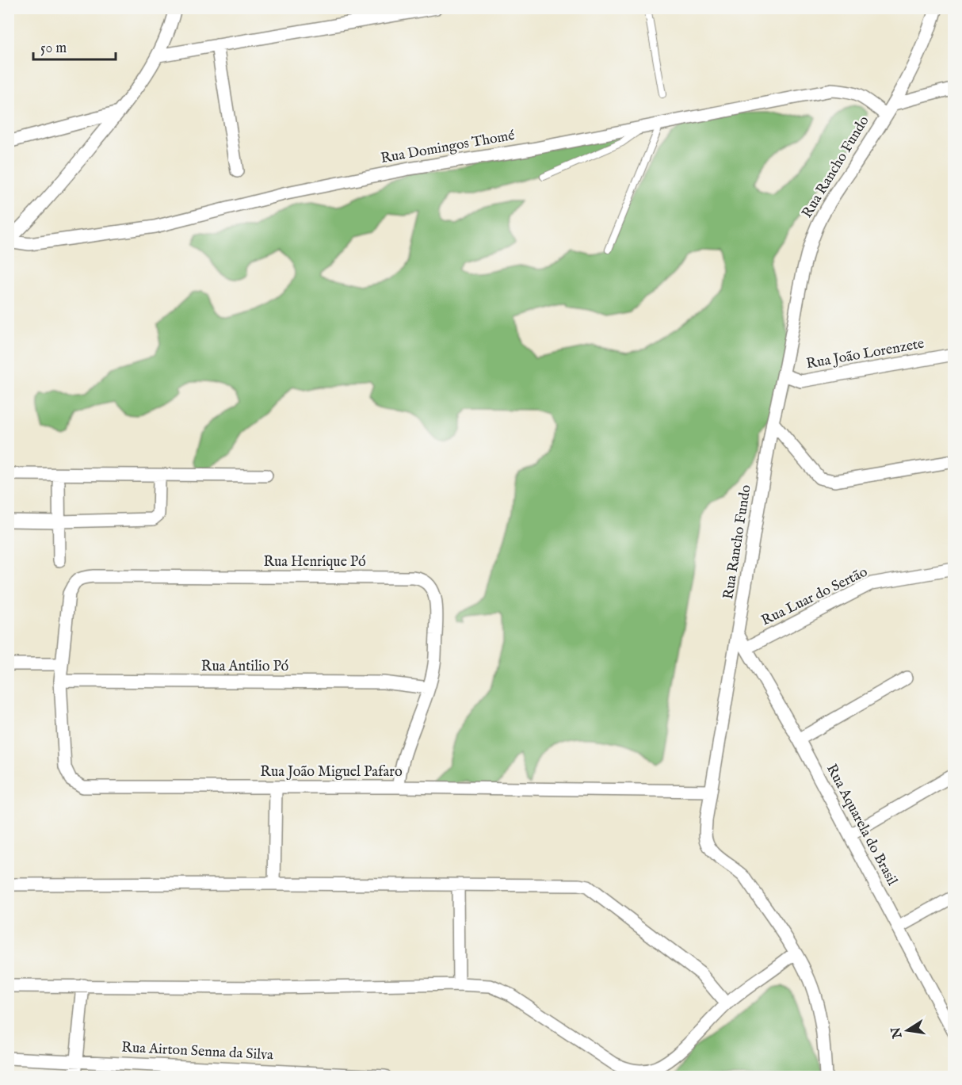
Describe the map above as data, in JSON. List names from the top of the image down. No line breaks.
{"streets":{"street":["Rua Domingos Thomé","Rua Rancho Fundo","Rua João Lorenzete","Rua Henrique Pó","Rua Luar do Sertão","Rua Antilio Pó","Rua João Miguel Pafaro","Rua Aquarela do Brasil","Rua Airton Senna da Silva"]},"crossings":[["Rua Domingos Thomé","Rua Rancho Fundo"],["Rua Rancho Fundo","Rua João Lorenzete"],["Rua Rancho Fundo","Rua João Miguel Pafaro"],["Rua Rancho Fundo","Rua Aquarela do Brasil"],["Rua Henrique Pó","Rua Antilio Pó"],["Rua Henrique Pó","Rua João Miguel Pafaro"],["Rua Luar do Sertão","Rua Aquarela do Brasil"],["Rua Antilio Pó","Rua João Miguel Pafaro"]],"scale_bar":"50 m","north":"left"}
